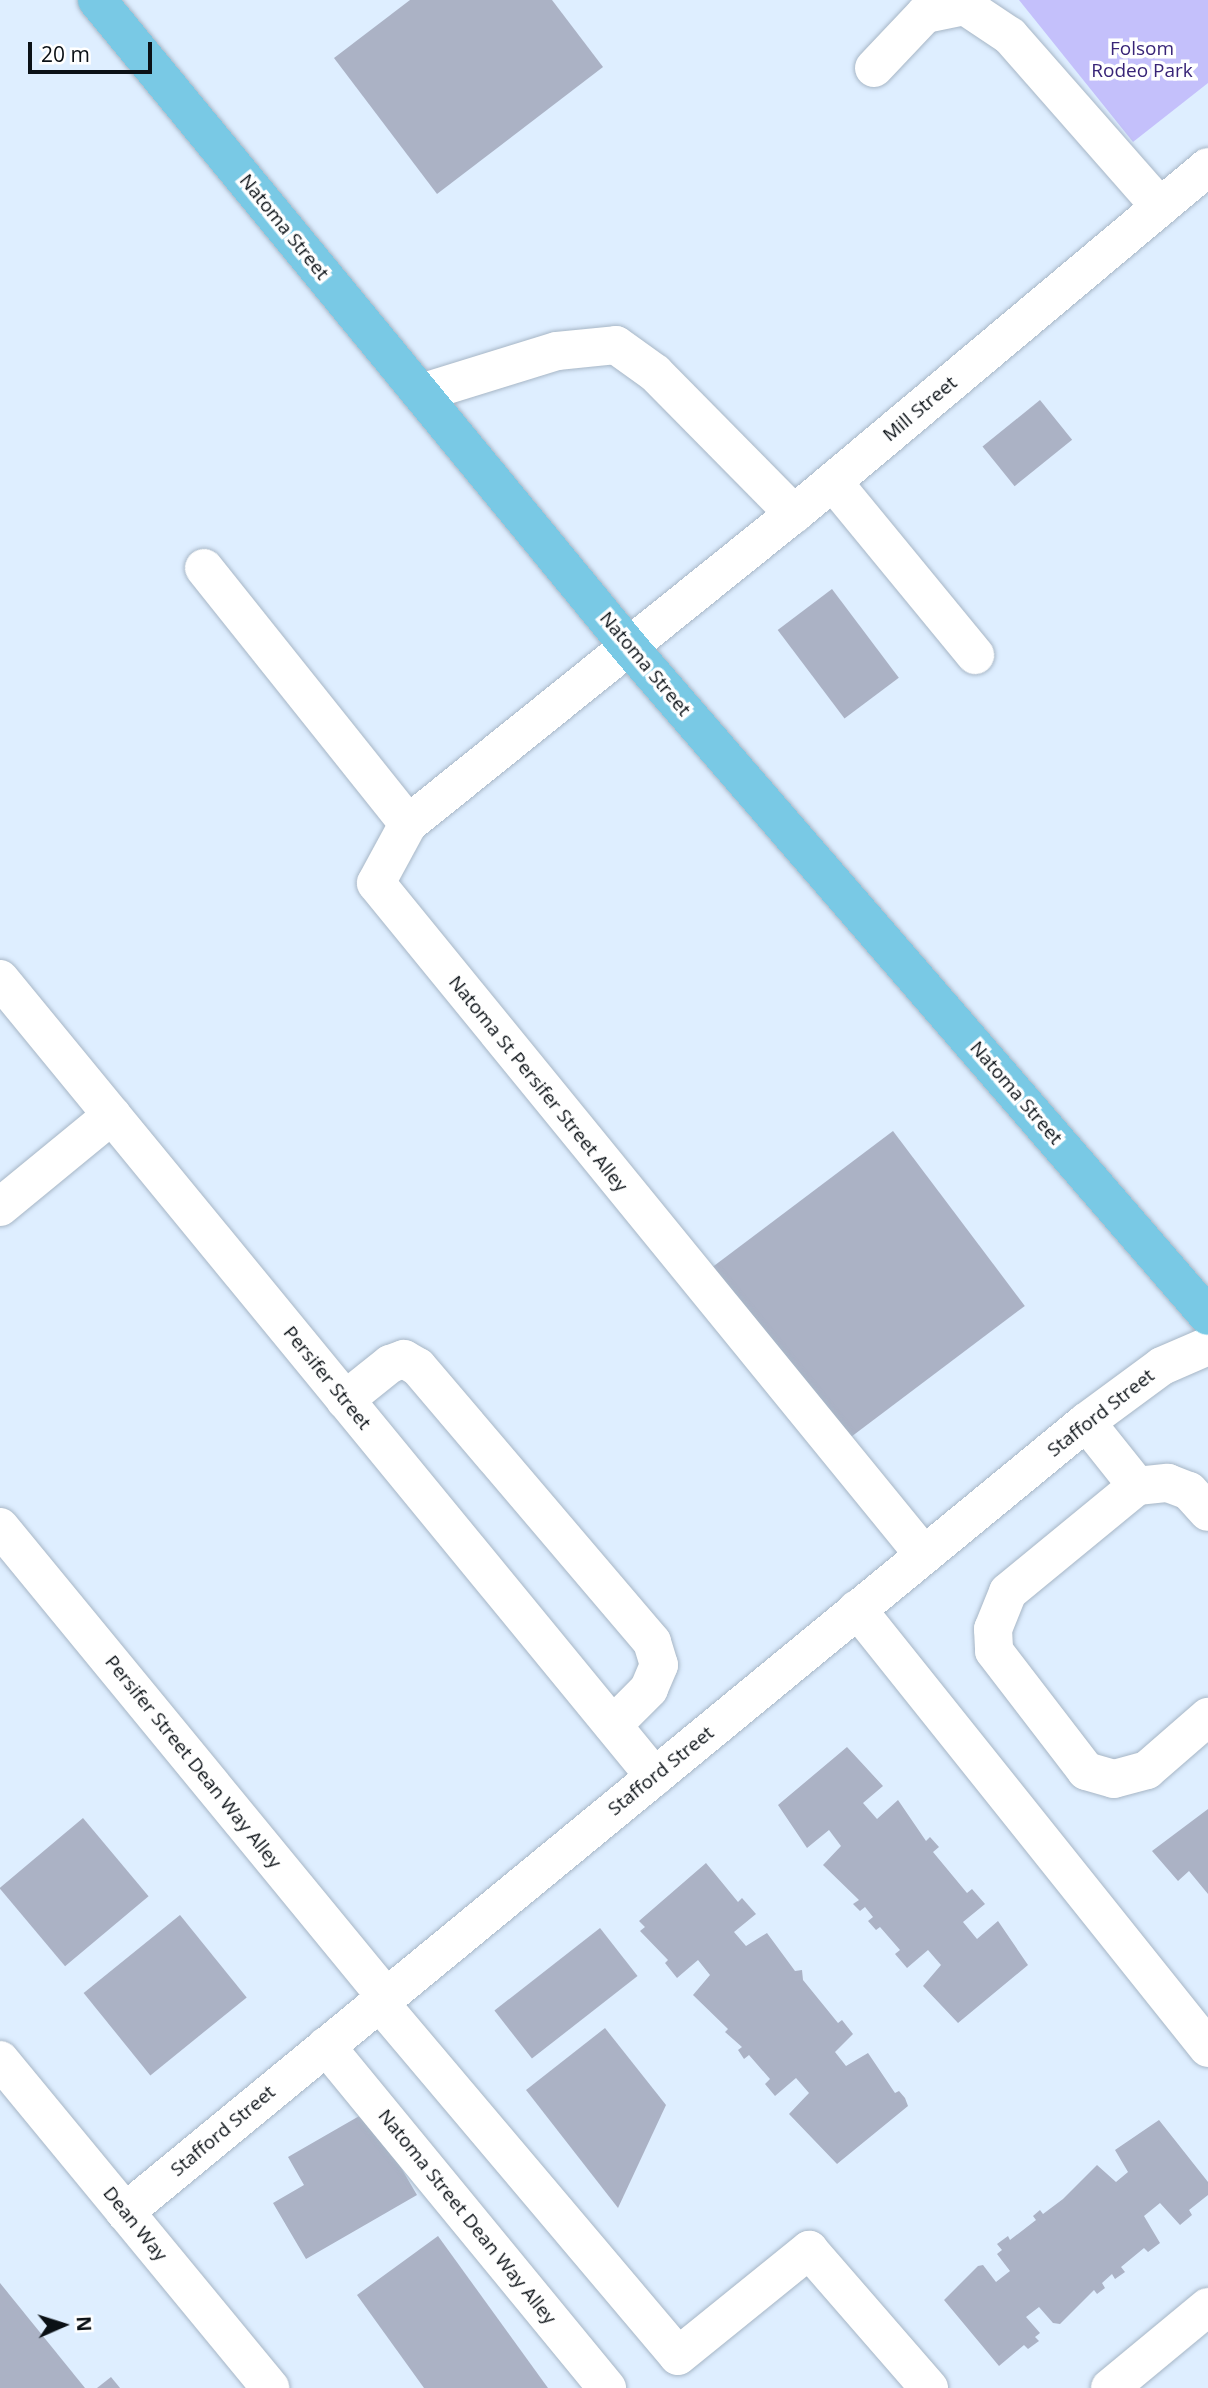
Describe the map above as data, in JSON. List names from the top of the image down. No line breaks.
{"streets":{"main road":["Natoma Street"],"street":["Mill Street","Natoma St Persifer Street Alley","Persifer Street","Stafford Street","Persifer Street Dean Way Alley","Natoma Street Dean Way Alley","Dean Way"]},"crossings":[["Natoma Street","Mill Street"],["Natoma Street","Natoma St Persifer Street Alley"],["Mill Street","Natoma St Persifer Street Alley"],["Natoma St Persifer Street Alley","Stafford Street"],["Persifer Street","Stafford Street"],["Stafford Street","Persifer Street Dean Way Alley"],["Stafford Street","Natoma Street Dean Way Alley"],["Stafford Street","Dean Way"]],"parks":["Folsom Rodeo Park"],"scale_bar":"20 m","north":"right"}
